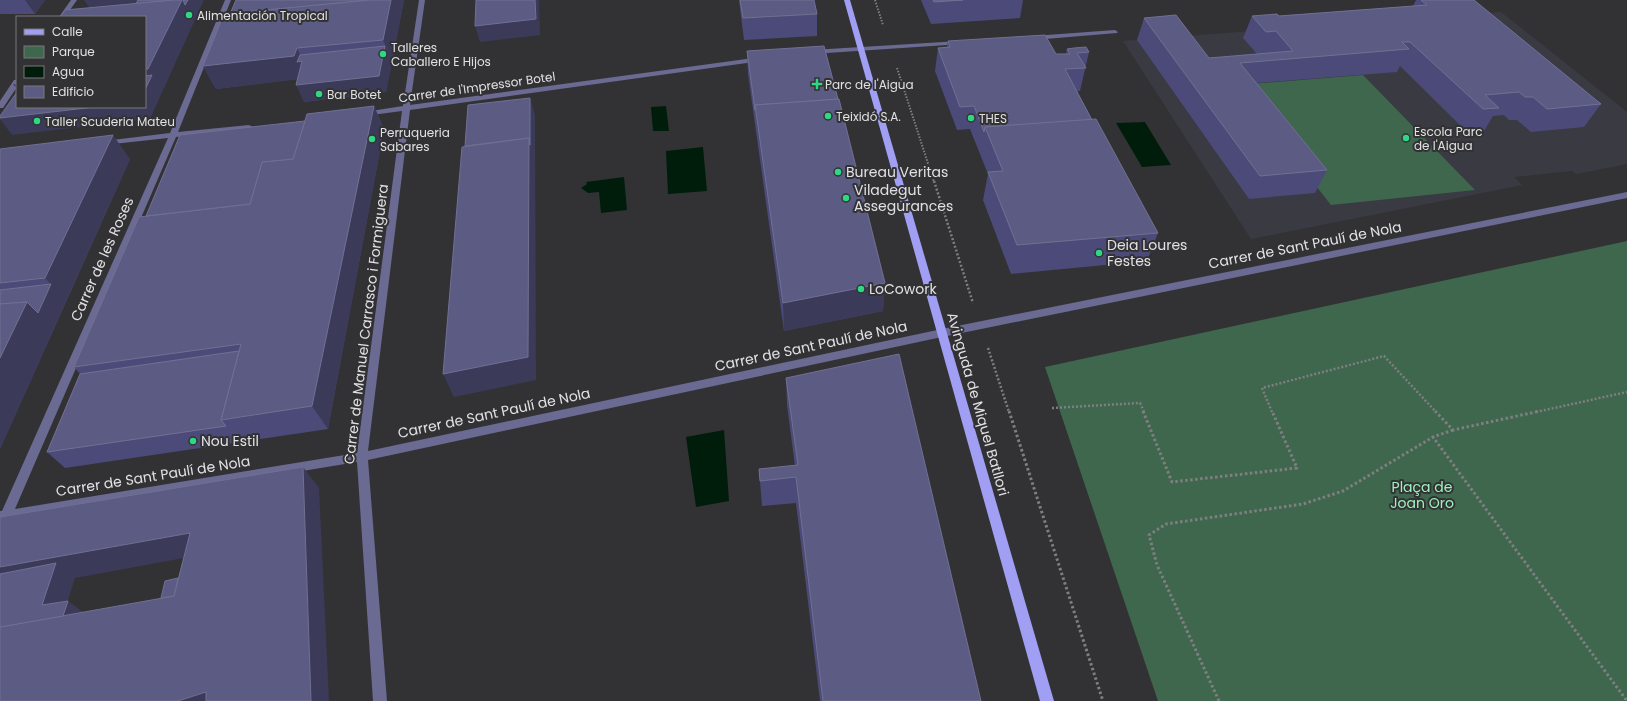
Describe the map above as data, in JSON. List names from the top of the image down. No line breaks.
{"streets":{"main road":["Avinguda de Miquel Batllori"],"street":["Carrer de l'Impressor Botel","Carrer de Sant Paulí de Nola","Carrer de les Roses","Carrer de Manuel Carrasco i Formiguera"]},"crossings":[["Carrer de l'Impressor Botel","Carrer de Manuel Carrasco i Formiguera"],["Carrer de Sant Paulí de Nola","Carrer de les Roses"],["Carrer de Sant Paulí de Nola","Carrer de Manuel Carrasco i Formiguera"],["Carrer de Sant Paulí de Nola","Avinguda de Miquel Batllori"]],"parks":["Plaça de Joan Oro"],"places":{"other":["Alimentación Tropical","Talleres Caballero E Hijos","Bar Botet","Teixidó S.A.","THES","Taller Scuderia Mateu","Escola Parc de l'Aigua","Perruqueria Sabares","Bureau Veritas","Viladegut Assegurances","Deia Loures Festes","LoCowork","Nou Estil"],"health":["Parc de l'Aigua"]},"legend":["Calle","Parque","Agua","Edificio"]}
